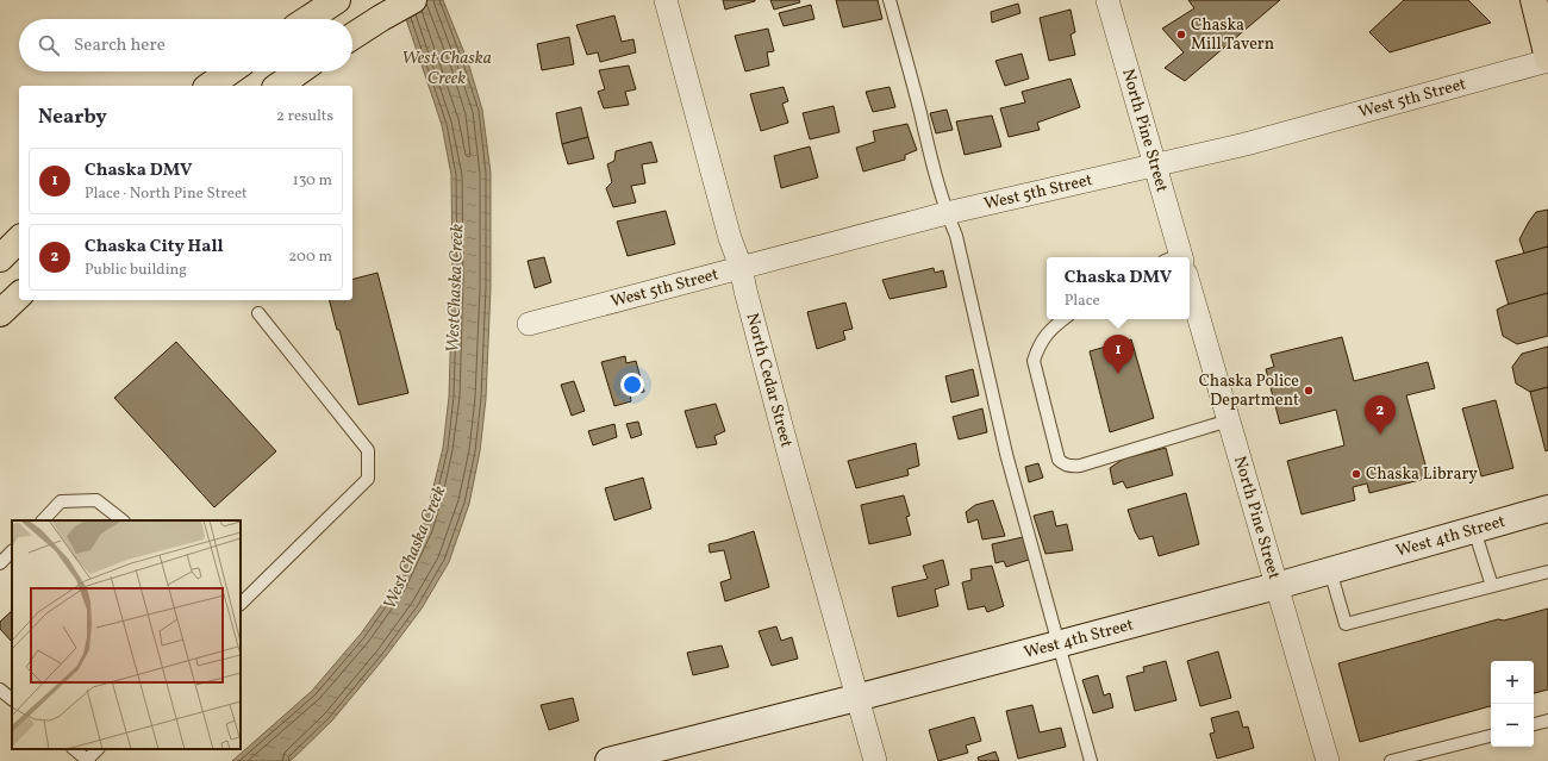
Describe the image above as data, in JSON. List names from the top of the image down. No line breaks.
{"streets":{"street":["West 5th Street","North Pine Street","North Cedar Street","West 4th Street"]},"crossings":[["West 5th Street","North Pine Street"],["West 5th Street","North Cedar Street"],["North Pine Street","West 4th Street"],["North Cedar Street","West 4th Street"]],"water":["West Chaska Creek","WestChaska Creek"],"places":["Chaska Mill Tavern","Chaska Police Department","Chaska Library"],"page":{"search":"Search here","heading":["Nearby","2 results"],"list":[{"mark":"1","name":"Chaska DMV","note":"Place · North Pine Street","value":"130 m"},{"mark":"2","name":"Chaska City Hall","note":"Public building","value":"200 m"}],"popup":["Chaska DMV","Place"],"pins":["1","2"],"map_buttons":["+","−"]}}
